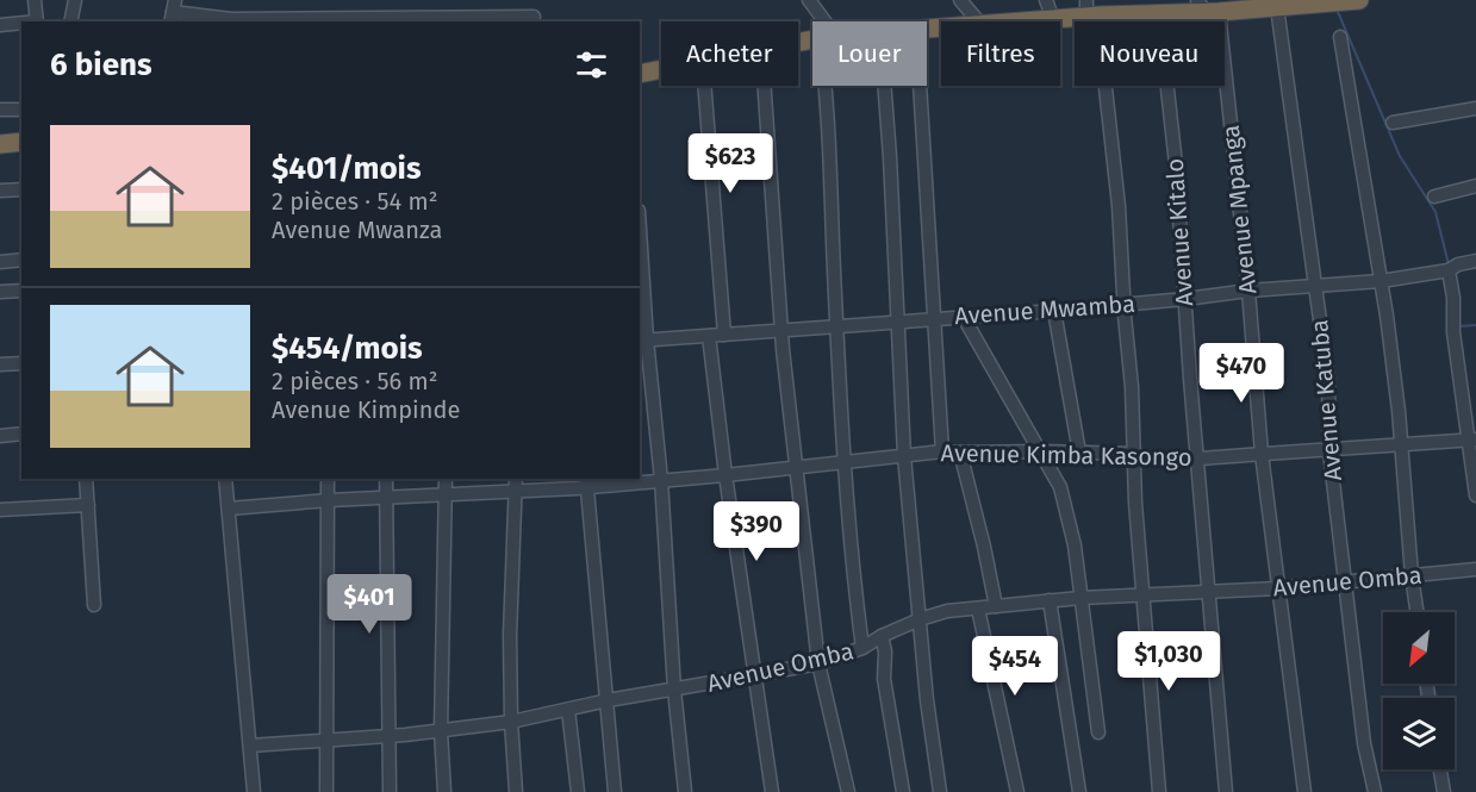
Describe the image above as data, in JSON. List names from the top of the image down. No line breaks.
{"streets":{"street":["Avenue Mpanga","Avenue Kitalo","Avenue Mwamba","Avenue Katuba","Avenue Kimba Kasongo","Avenue Omba"]},"crossings":[["Avenue Mpanga","Avenue Mwamba"],["Avenue Mpanga","Avenue Kimba Kasongo"],["Avenue Mpanga","Avenue Omba"],["Avenue Kitalo","Avenue Mwamba"],["Avenue Kitalo","Avenue Kimba Kasongo"],["Avenue Kitalo","Avenue Omba"],["Avenue Mwamba","Avenue Katuba"],["Avenue Katuba","Avenue Kimba Kasongo"],["Avenue Katuba","Avenue Omba"]],"north":"bottom left","page":{"chip":["Acheter","Louer","Filtres","Nouveau"],"heading":"6 biens","list":[{"name":"$401/mois","note":"2 pièces · 54 m² · Avenue Mwanza"},{"name":"$454/mois","note":"2 pièces · 56 m² · Avenue Kimpinde"}],"price":["$623","$470","$390","$401","$1,030","$454"]}}
